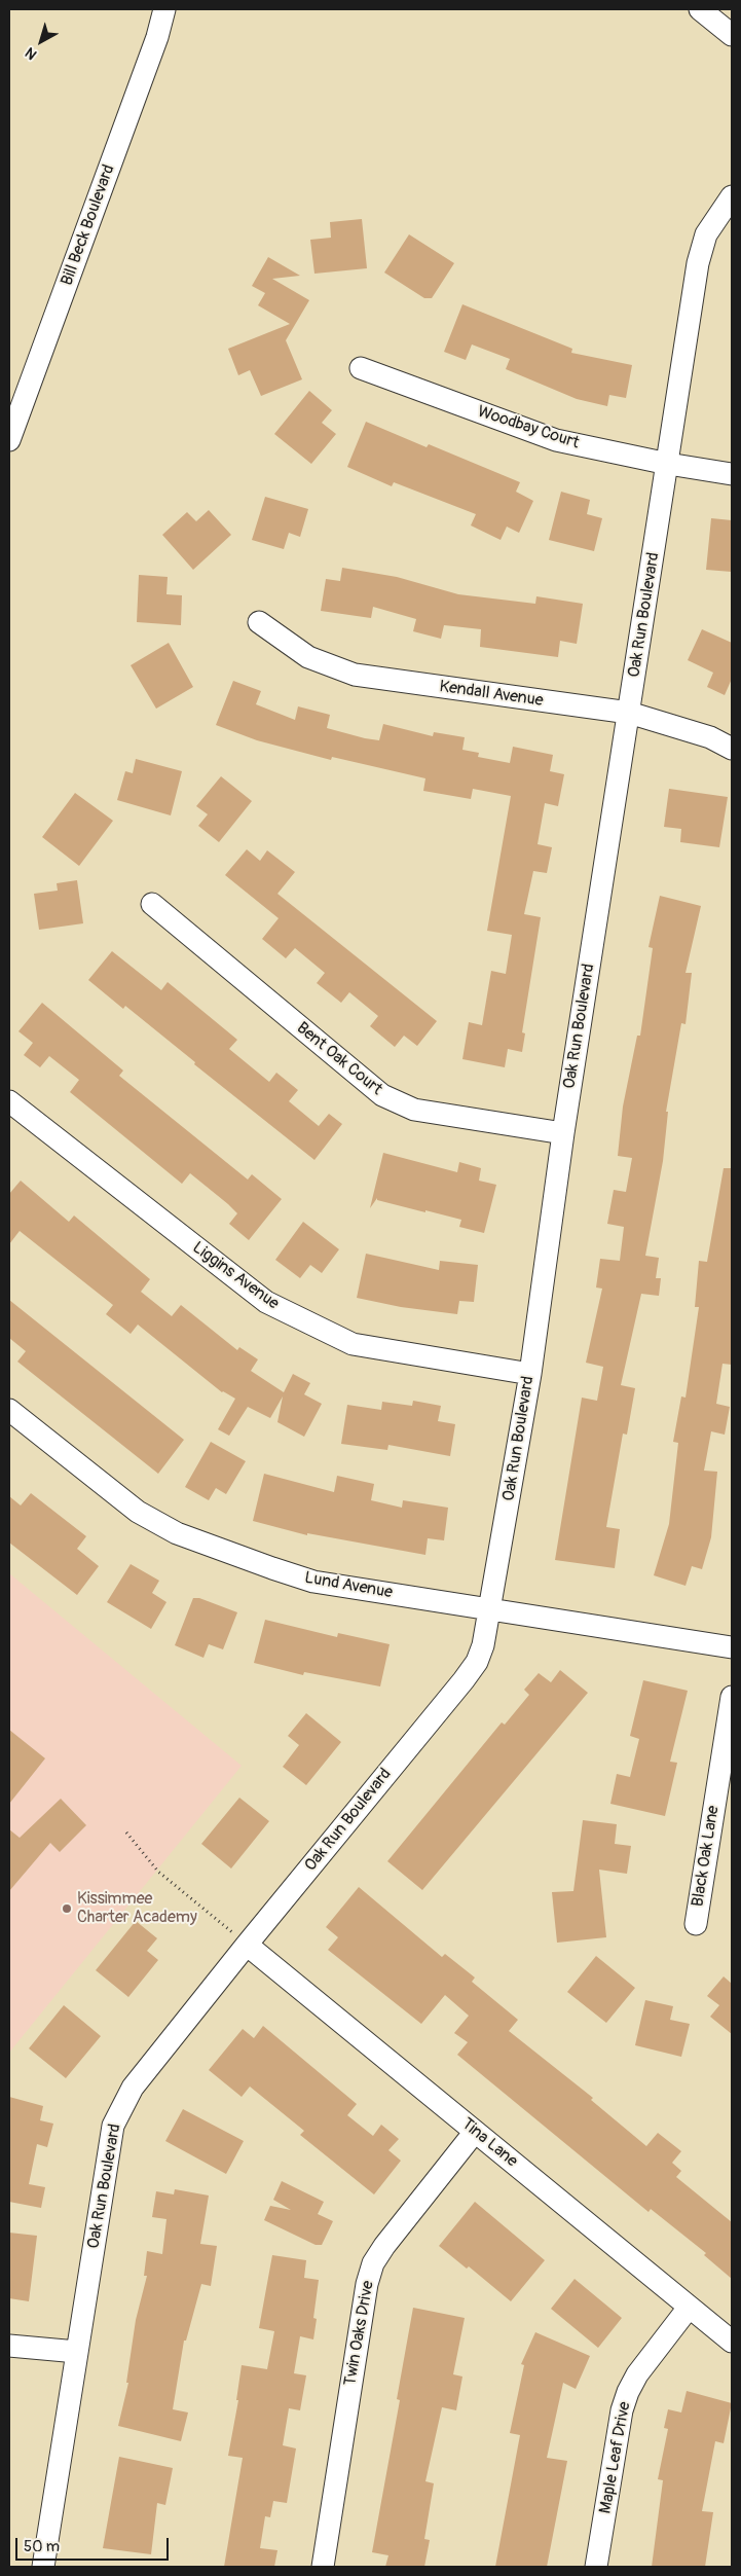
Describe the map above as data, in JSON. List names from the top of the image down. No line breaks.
{"streets":{"street":["Bill Beck Boulevard","Woodbay Court","Oak Run Boulevard","Kendall Avenue","Bent Oak Court","Liggins Avenue","Lund Avenue","Black Oak Lane","Tina Lane","Twin Oaks Drive","Maple Leaf Drive"]},"crossings":[["Woodbay Court","Oak Run Boulevard"],["Oak Run Boulevard","Kendall Avenue"],["Oak Run Boulevard","Bent Oak Court"],["Oak Run Boulevard","Liggins Avenue"],["Oak Run Boulevard","Lund Avenue"],["Oak Run Boulevard","Tina Lane"],["Tina Lane","Twin Oaks Drive"],["Tina Lane","Maple Leaf Drive"]],"places":["Kissimmee Charter Academy"],"scale_bar":"50 m","north":"bottom left"}
